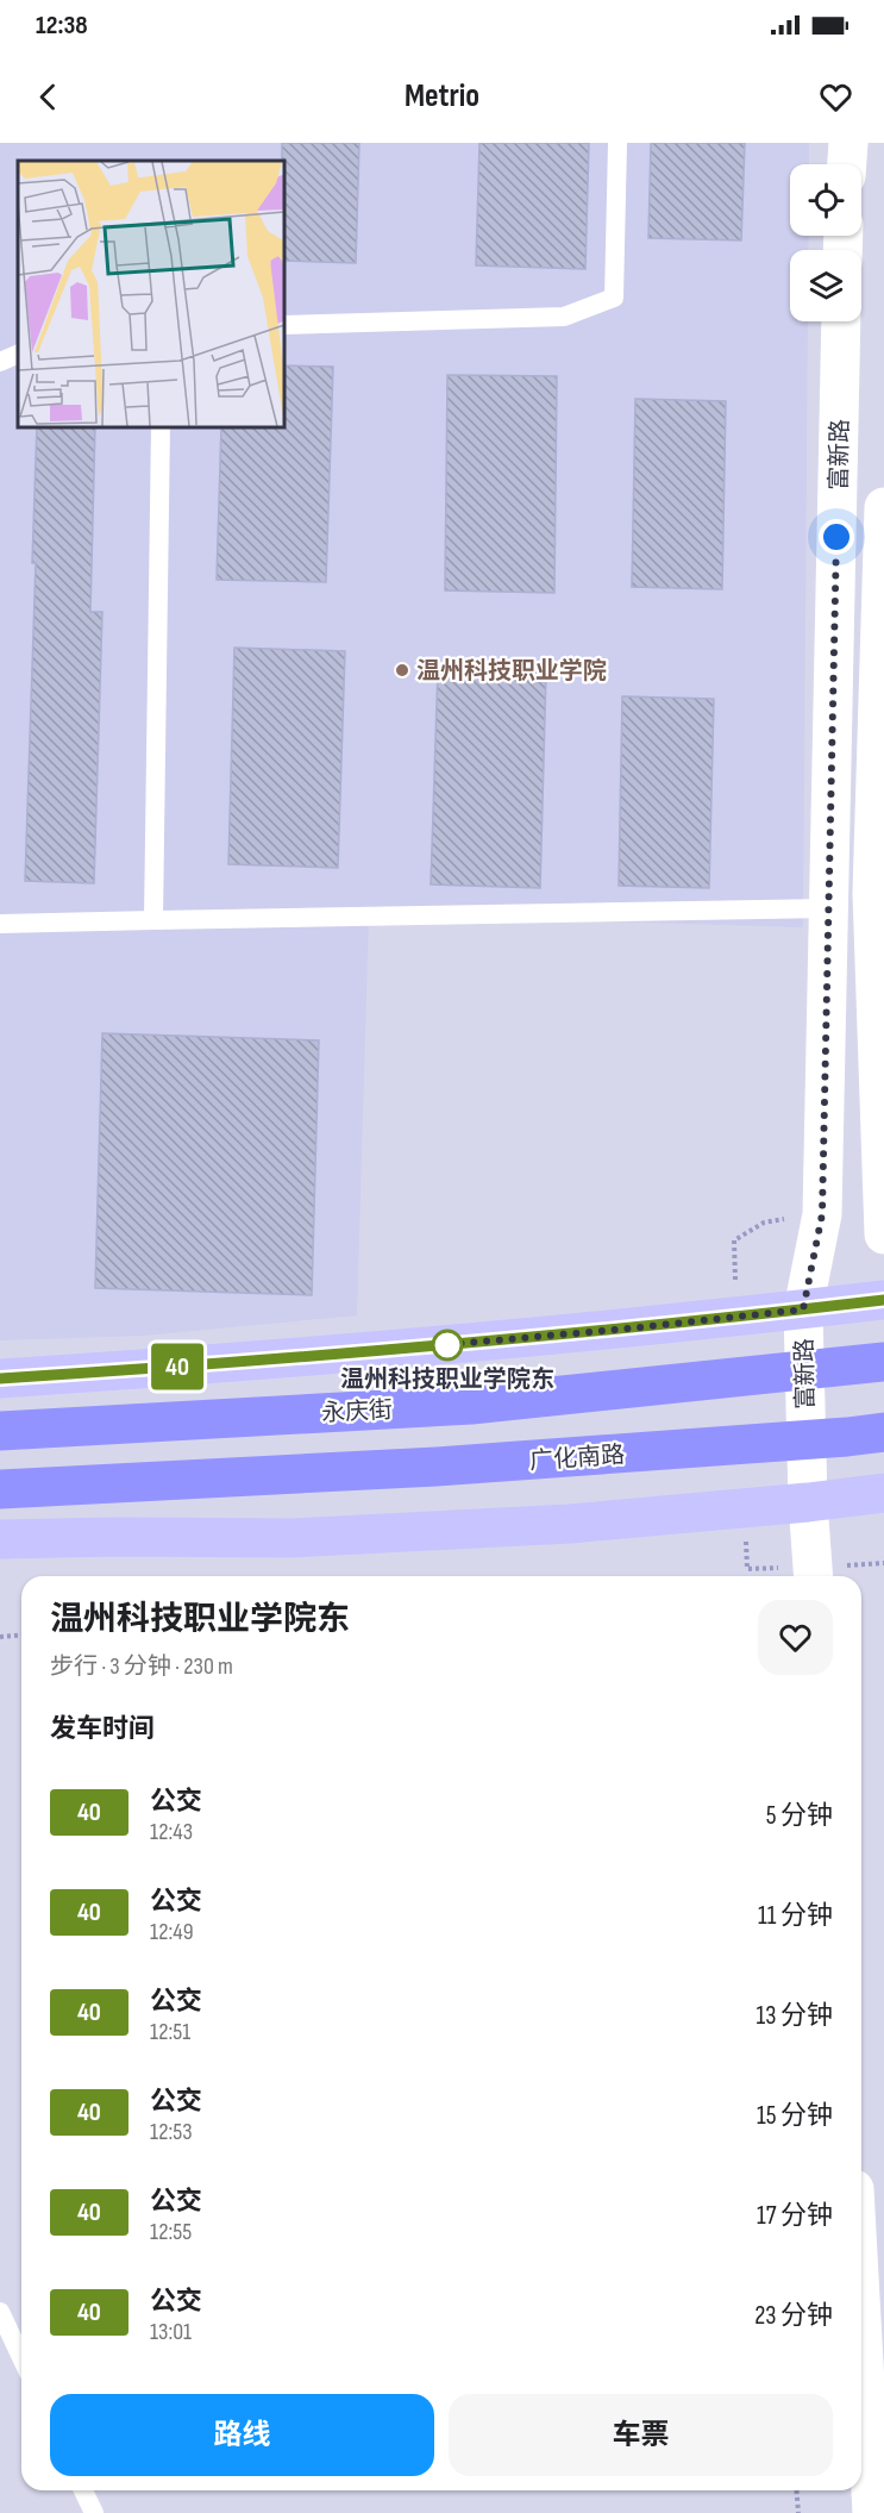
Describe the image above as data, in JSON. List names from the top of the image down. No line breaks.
{"streets":{"main road":["永庆街","广化南路"],"street":["富新路"]},"places":["温州科技职业学院","温州科技职业学院东"],"lines":["bus line 40"],"page":{"status":"12:38","header":"Metrio","on_map":"40","heading":[["温州科技职业学院东","步行 · 3 分钟 · 230 m"],"发车时间"],"list":[{"mark":"40","name":"公交","note":"12:43","value":"5 分钟"},{"mark":"40","name":"公交","note":"12:49","value":"11 分钟"},{"mark":"40","name":"公交","note":"12:51","value":"13 分钟"},{"mark":"40","name":"公交","note":"12:53","value":"15 分钟"},{"mark":"40","name":"公交","note":"12:55","value":"17 分钟"},{"mark":"40","name":"公交","note":"13:01","value":"23 分钟"}],"buttons":["路线","车票"]}}
